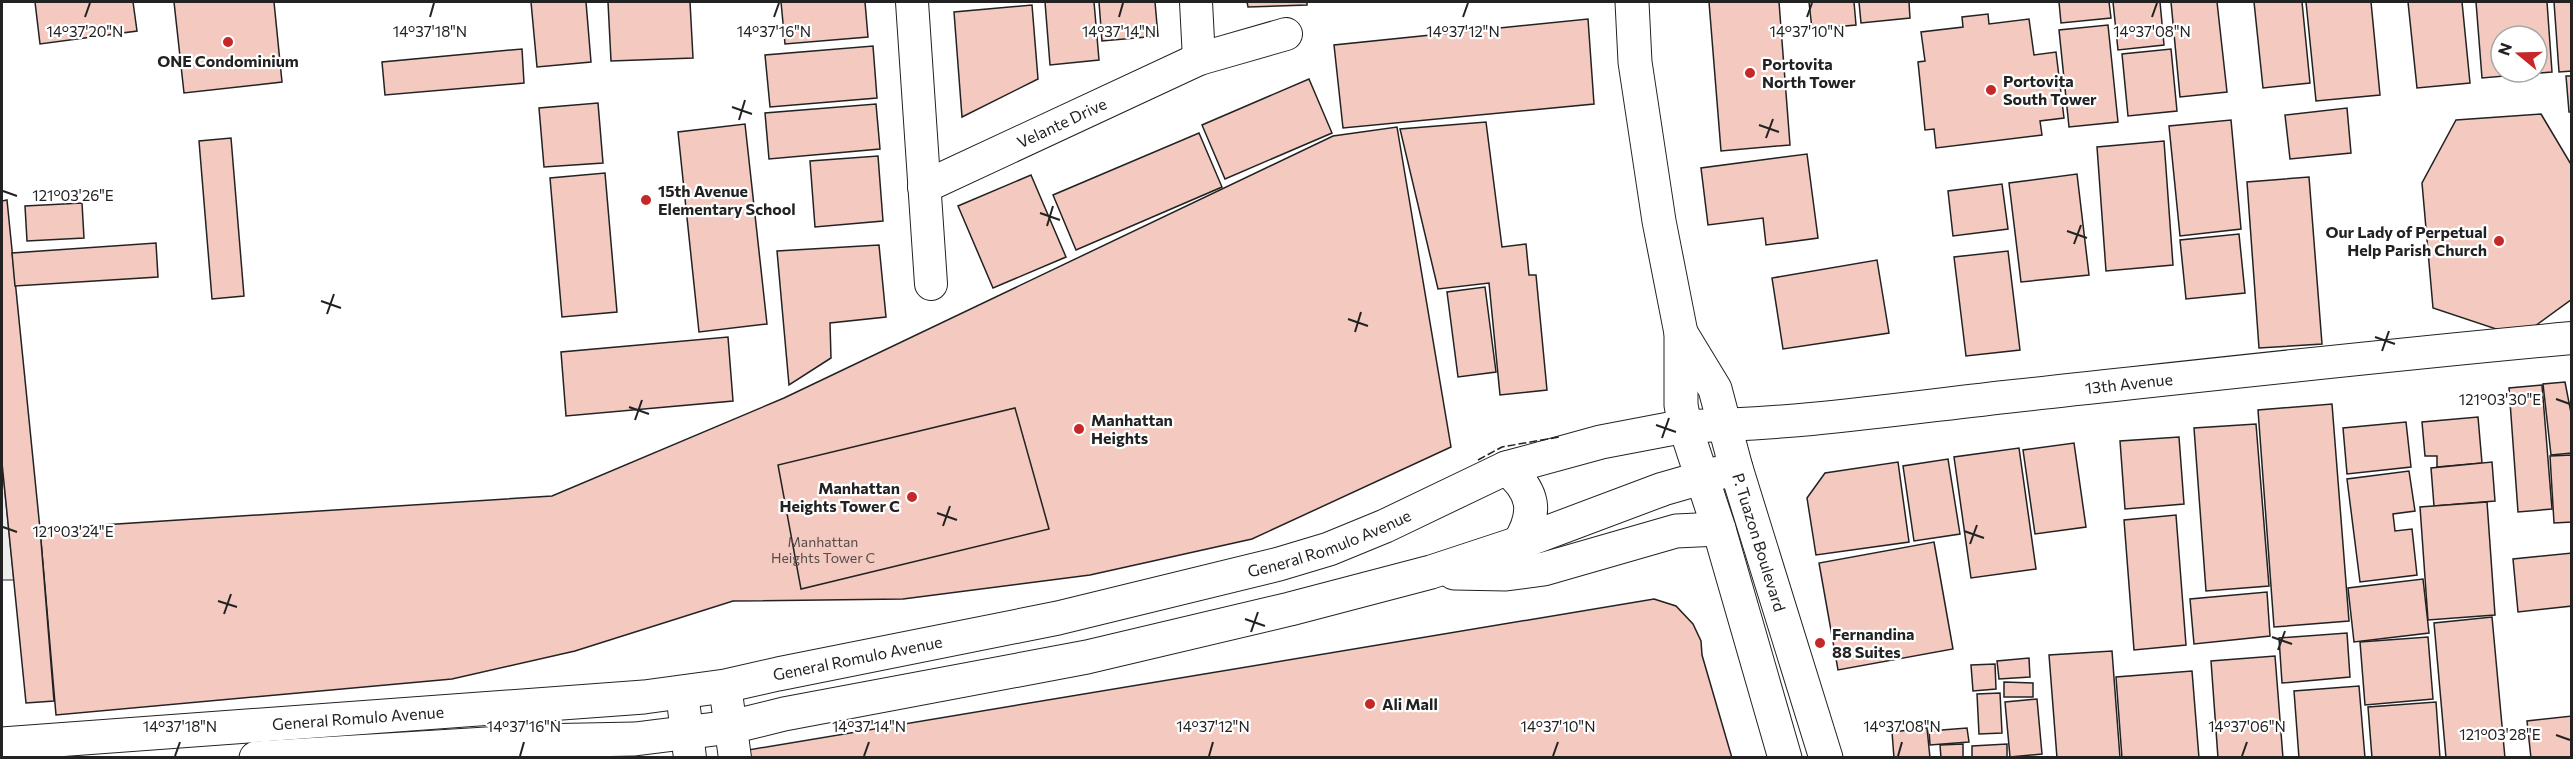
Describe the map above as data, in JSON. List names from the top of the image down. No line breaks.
{"streets":{"street":["Velante Drive","13th Avenue","General Romulo Avenue","P. Tuazon Boulevard"]},"crossings":[["13th Avenue","General Romulo Avenue"],["13th Avenue","P. Tuazon Boulevard"],["General Romulo Avenue","P. Tuazon Boulevard"]],"places":["ONE Condominium","Portovita North Tower","Portovita South Tower","15th Avenue Elementary School","Our Lady of Perpetual Help Parish Church","Manhattan Heights","Manhattan Heights Tower C","Fernandina 88 Suites","Ali Mall"],"house_numbers":["Manhattan Heights Tower C"],"north":"left","coordinates":["14°37'20\"N","14°37'18\"N","14°37'16\"N","14°37'14\"N","14°37'12\"N","14°37'10\"N","14°37'08\"N","121°03'26\"E","121°03'30\"E","121°03'24\"E","14°37'06\"N","121°03'28\"E"]}
